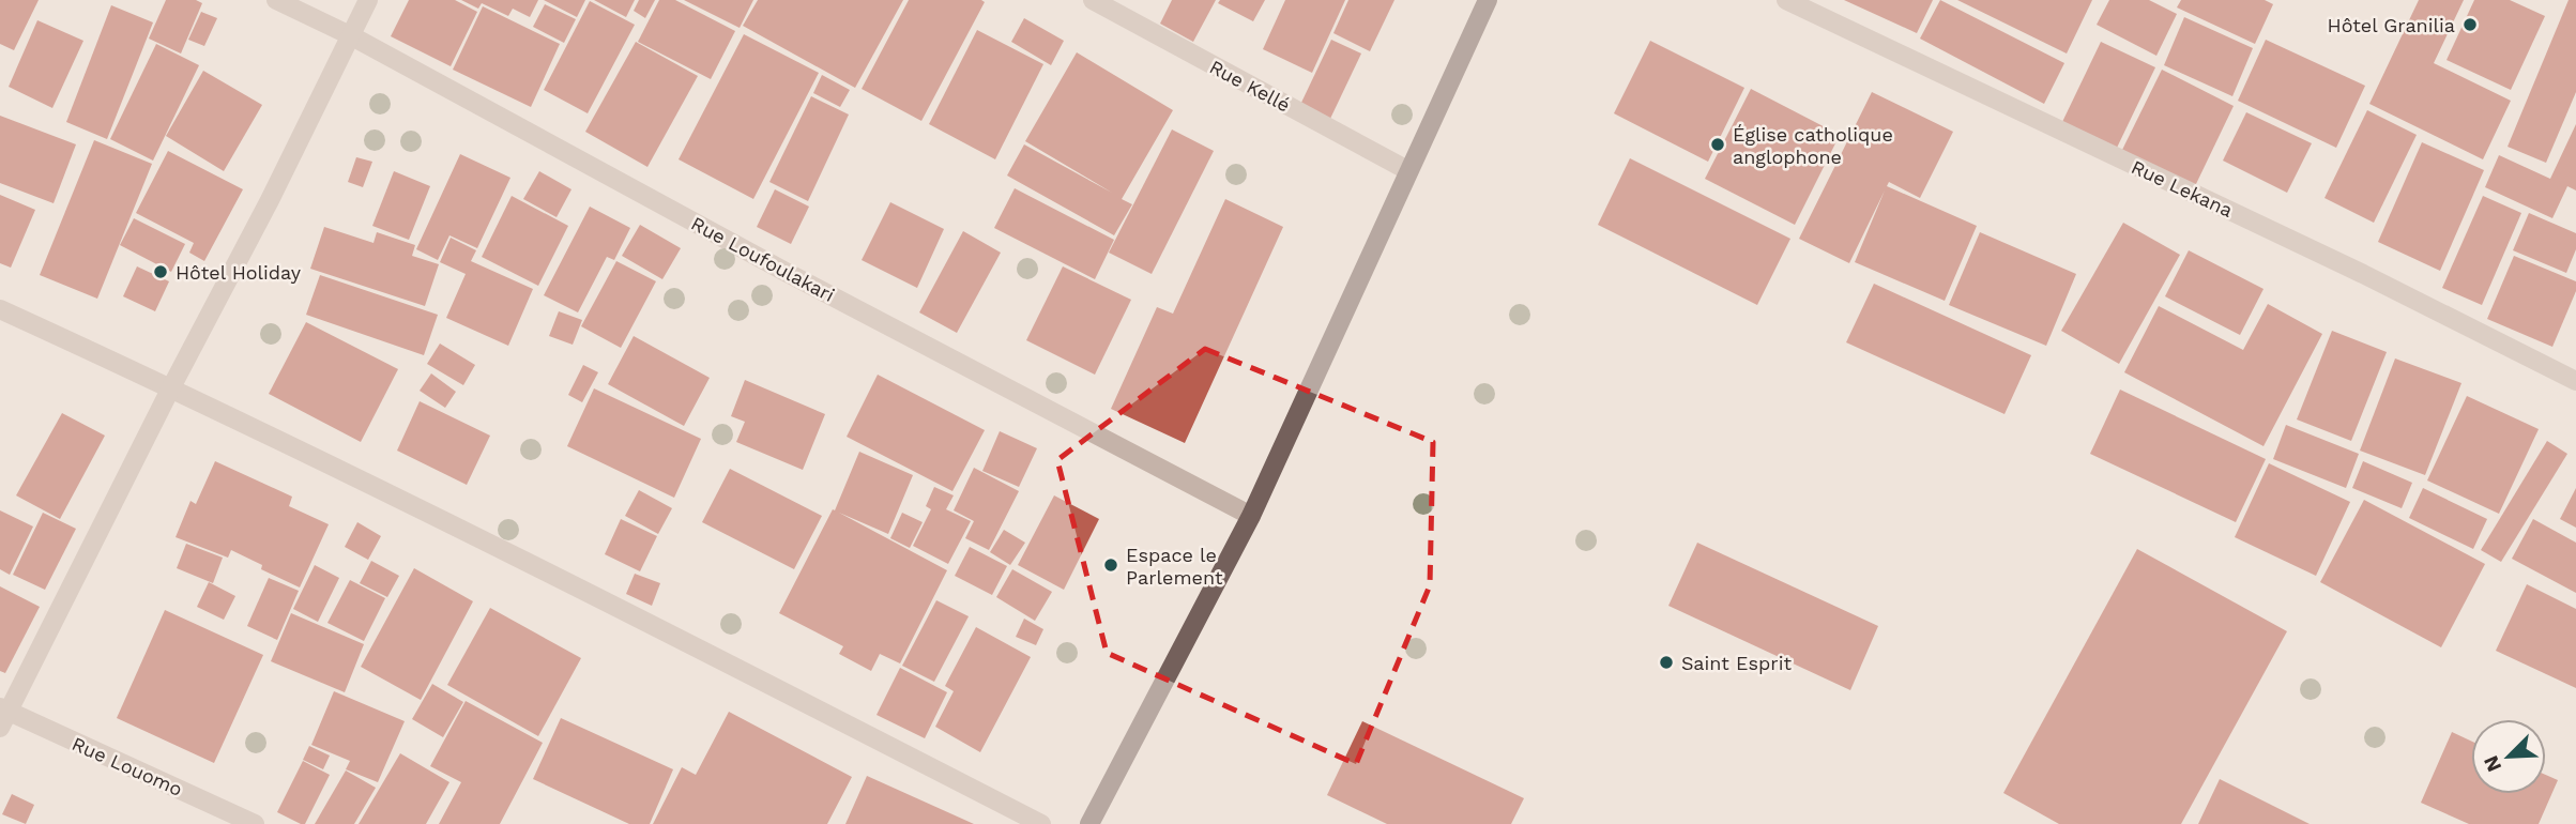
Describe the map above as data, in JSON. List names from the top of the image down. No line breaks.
{"streets":{"street":["Rue Kellé","Rue Lekana","Rue Loufoulakari","Rue Louomo"]},"places":["Hôtel Granilia","Église catholique anglophone","Hôtel Holiday","Espace le Parlement","Saint Esprit"],"north":"bottom left"}
